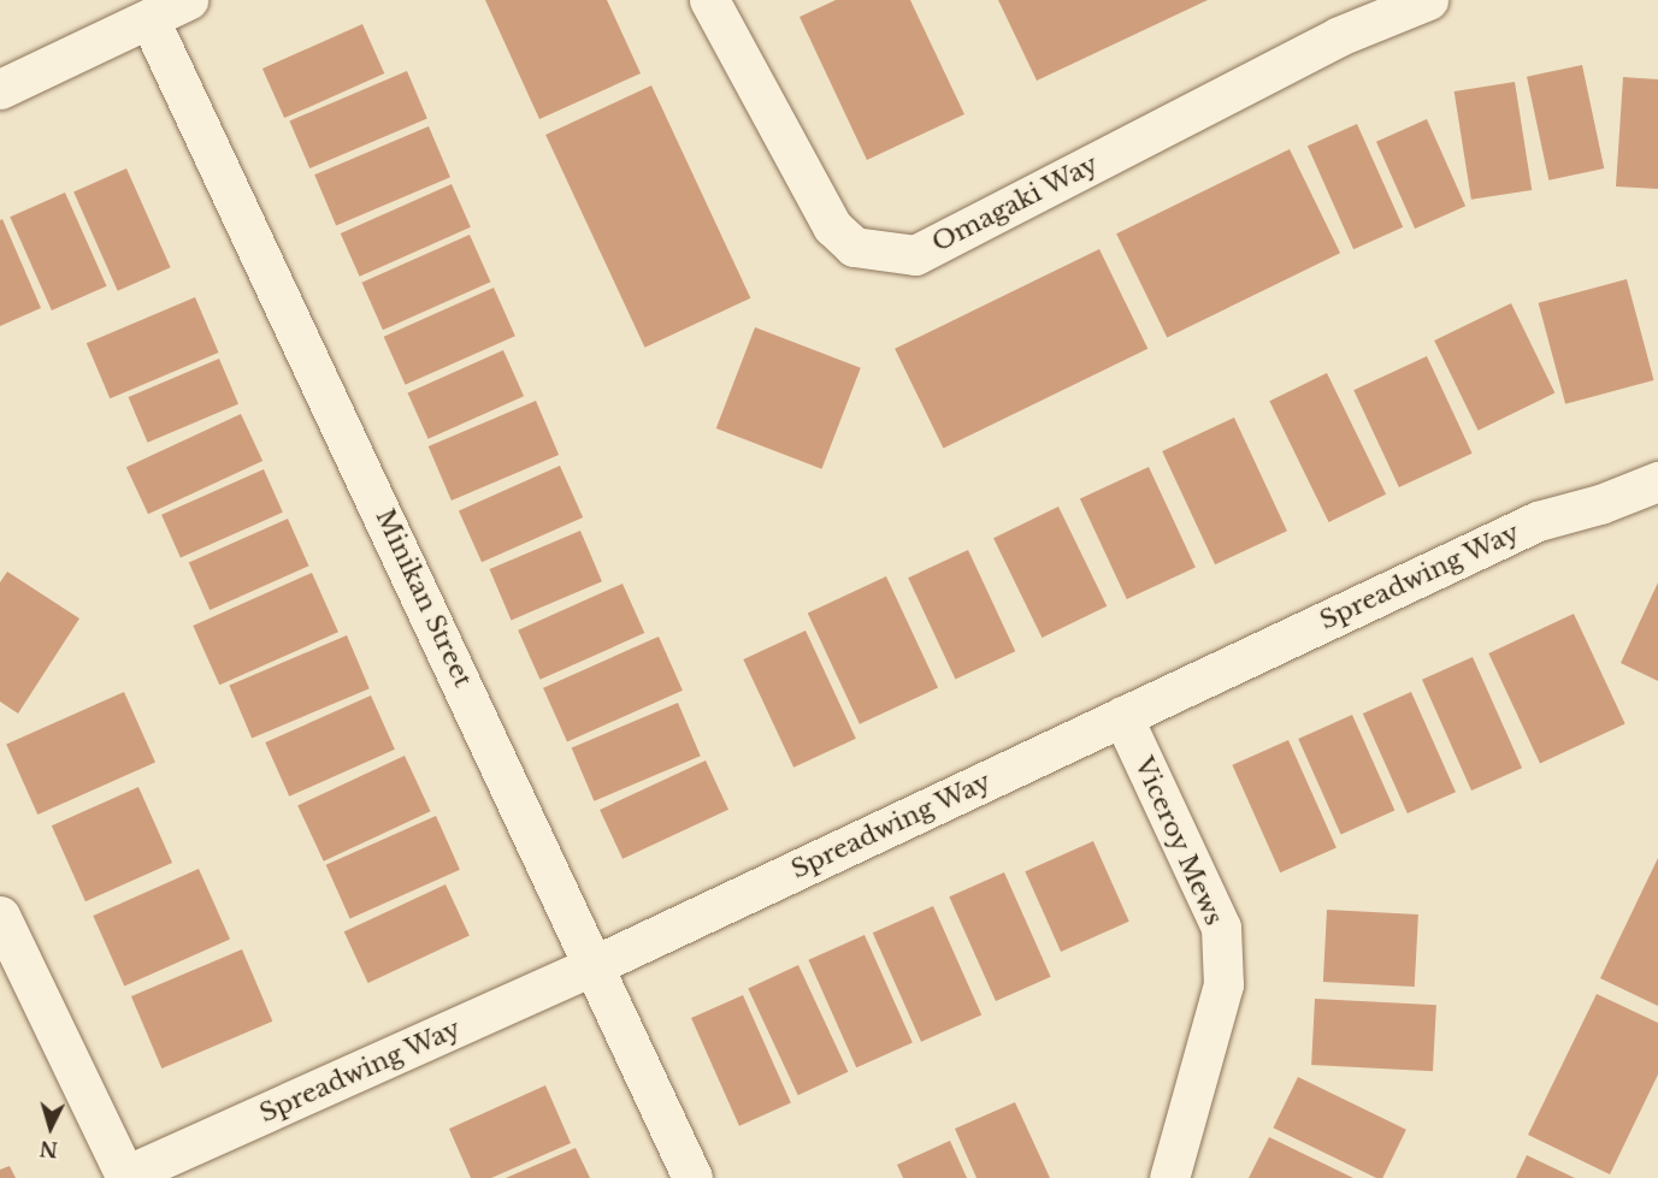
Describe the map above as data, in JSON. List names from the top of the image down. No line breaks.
{"streets":{"street":["Omagaki Way","Spreadwing Way","Minikan Street","Viceroy Mews"]},"crossings":[["Spreadwing Way","Minikan Street"],["Spreadwing Way","Viceroy Mews"]],"north":"bottom"}
